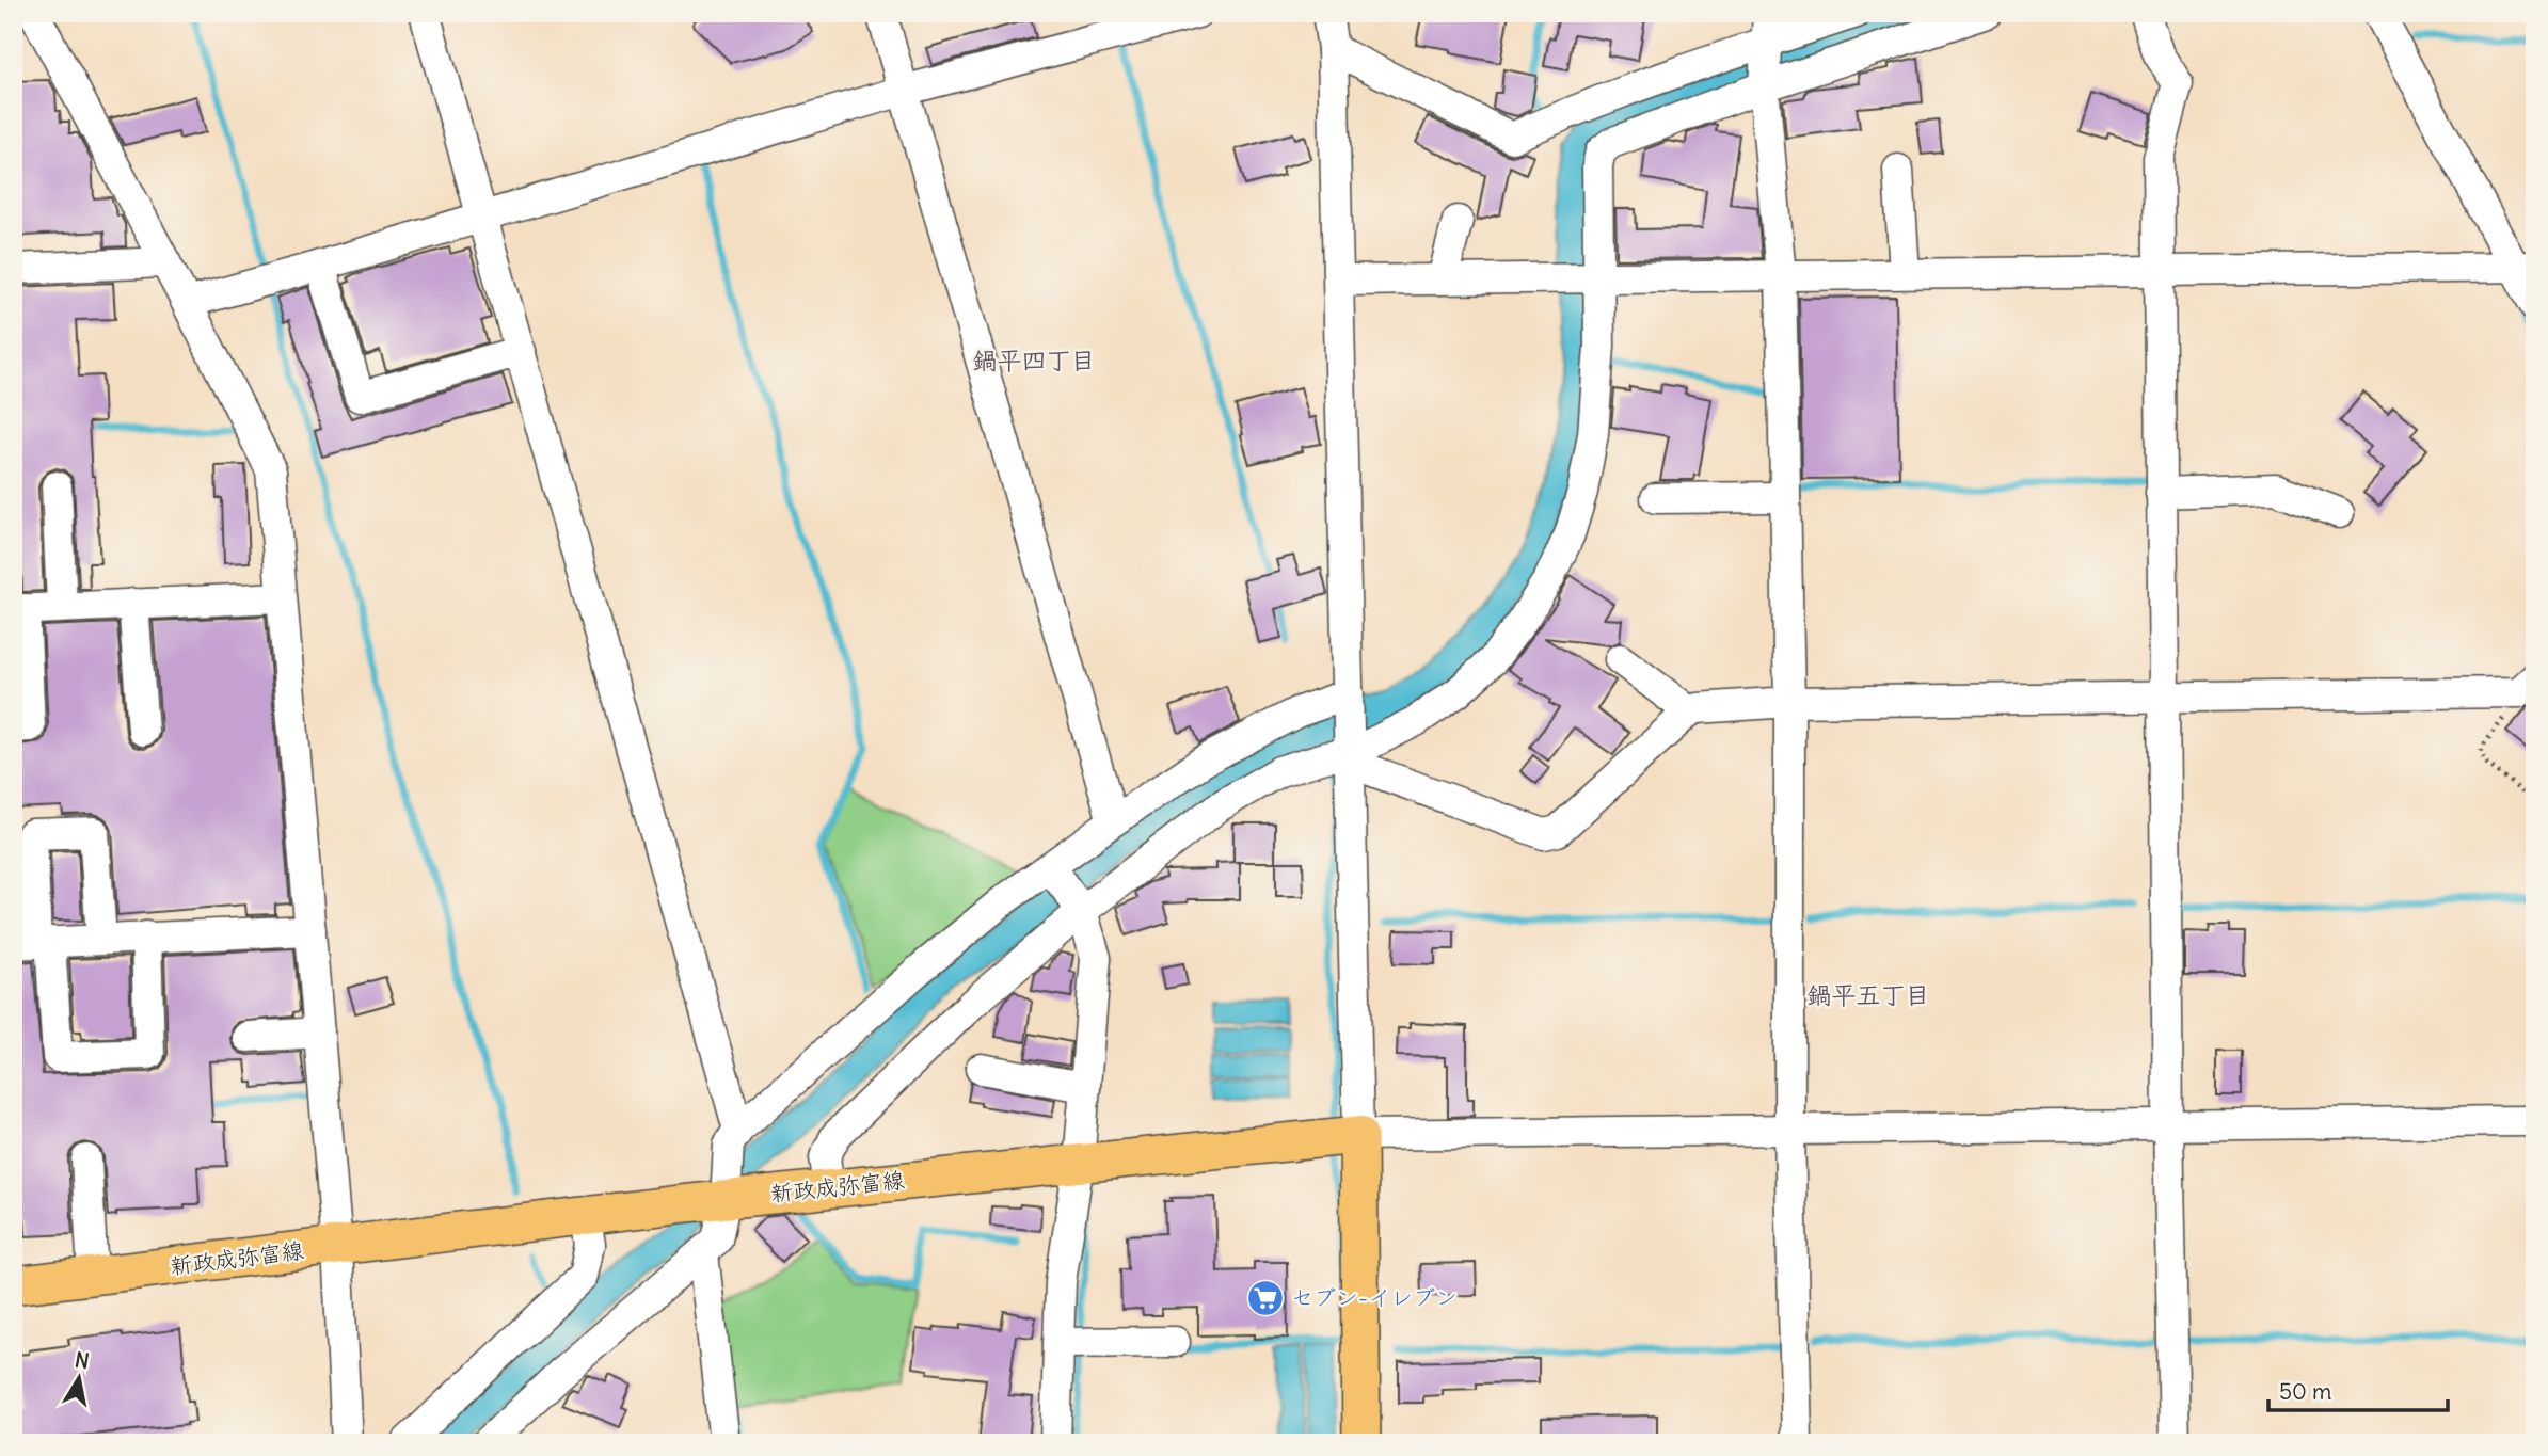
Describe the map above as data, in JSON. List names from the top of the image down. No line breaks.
{"streets":{"main road":["新政成弥富線"]},"districts":["鍋平四丁目","鍋平五丁目"],"places":{"supermarket":["セブン-イレブン"]},"scale_bar":"50 m","north":"top"}
